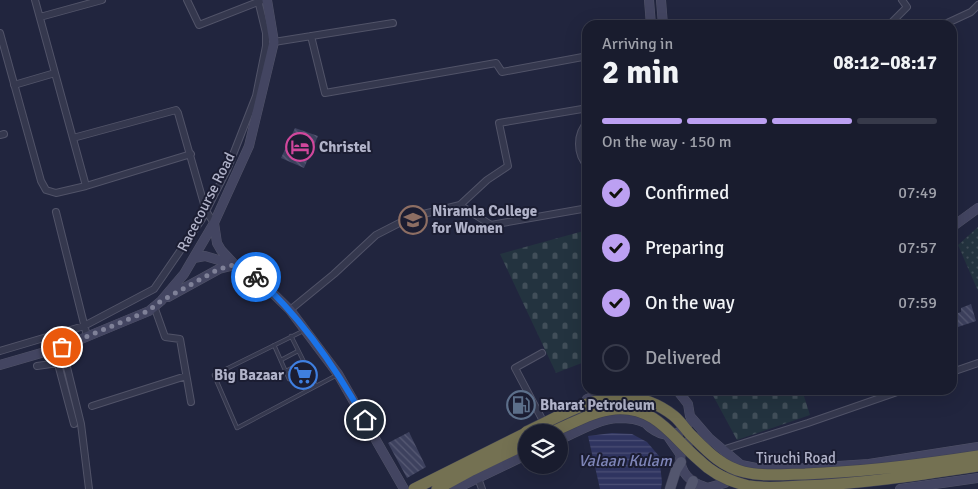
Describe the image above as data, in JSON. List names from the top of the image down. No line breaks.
{"streets":{"highway":["Tiruchi Road"],"street":["Racecourse Road"]},"water":["Valaan Kulam"],"places":{"hotel":["Christel"],"school or university":["Niramla College for Women"],"supermarket":["Big Bazaar"],"fuel station":["Bharat Petroleum"]},"page":{"heading":["2 min","Arriving in","08:12–08:17"],"bar":"On the way · 150 m","list":[["Confirmed","07:49"],["Preparing","07:57"],["On the way","07:59"],"Delivered"]}}
